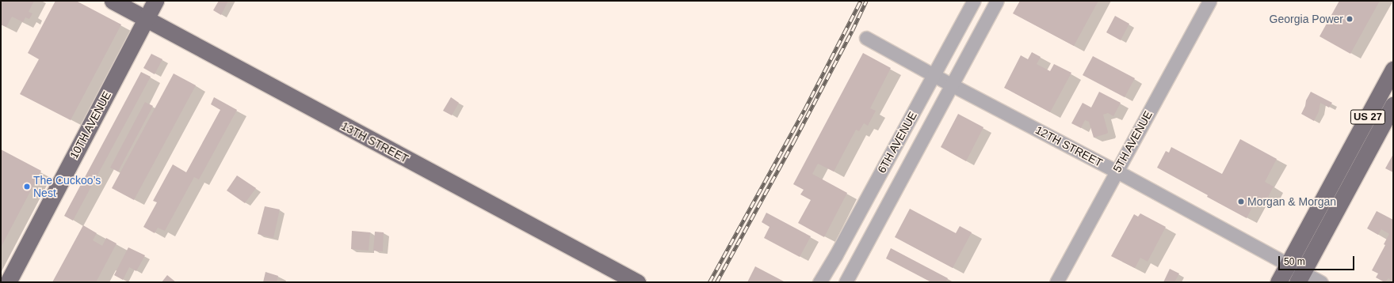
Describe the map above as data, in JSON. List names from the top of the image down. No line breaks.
{"streets":{"main road":["US 27","10TH AVENUE","13TH STREET"],"street":["5TH AVENUE","6TH AVENUE","12TH STREET"]},"crossings":[["US 27","12TH STREET"],["10TH AVENUE","13TH STREET"],["5TH AVENUE","12TH STREET"],["6TH AVENUE","12TH STREET"]],"places":["Georgia Power","The Cuckoo’s Nest","Morgan & Morgan"],"scale_bar":"50 m"}
